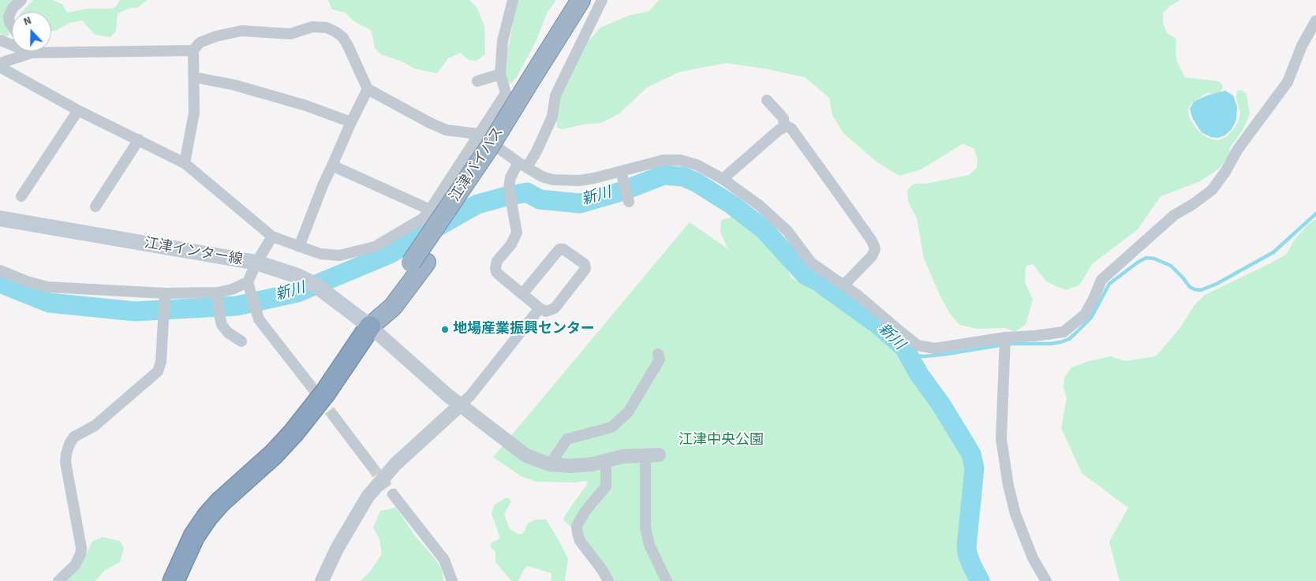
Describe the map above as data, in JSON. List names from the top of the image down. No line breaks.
{"streets":{"highway":["江津バイパス"],"main road":["江津インター線"]},"crossings":[["江津バイパス","江津インター線"]],"water":["新川"],"parks":["江津中央公園"],"places":["地場産業振興センター"],"north":"top"}
